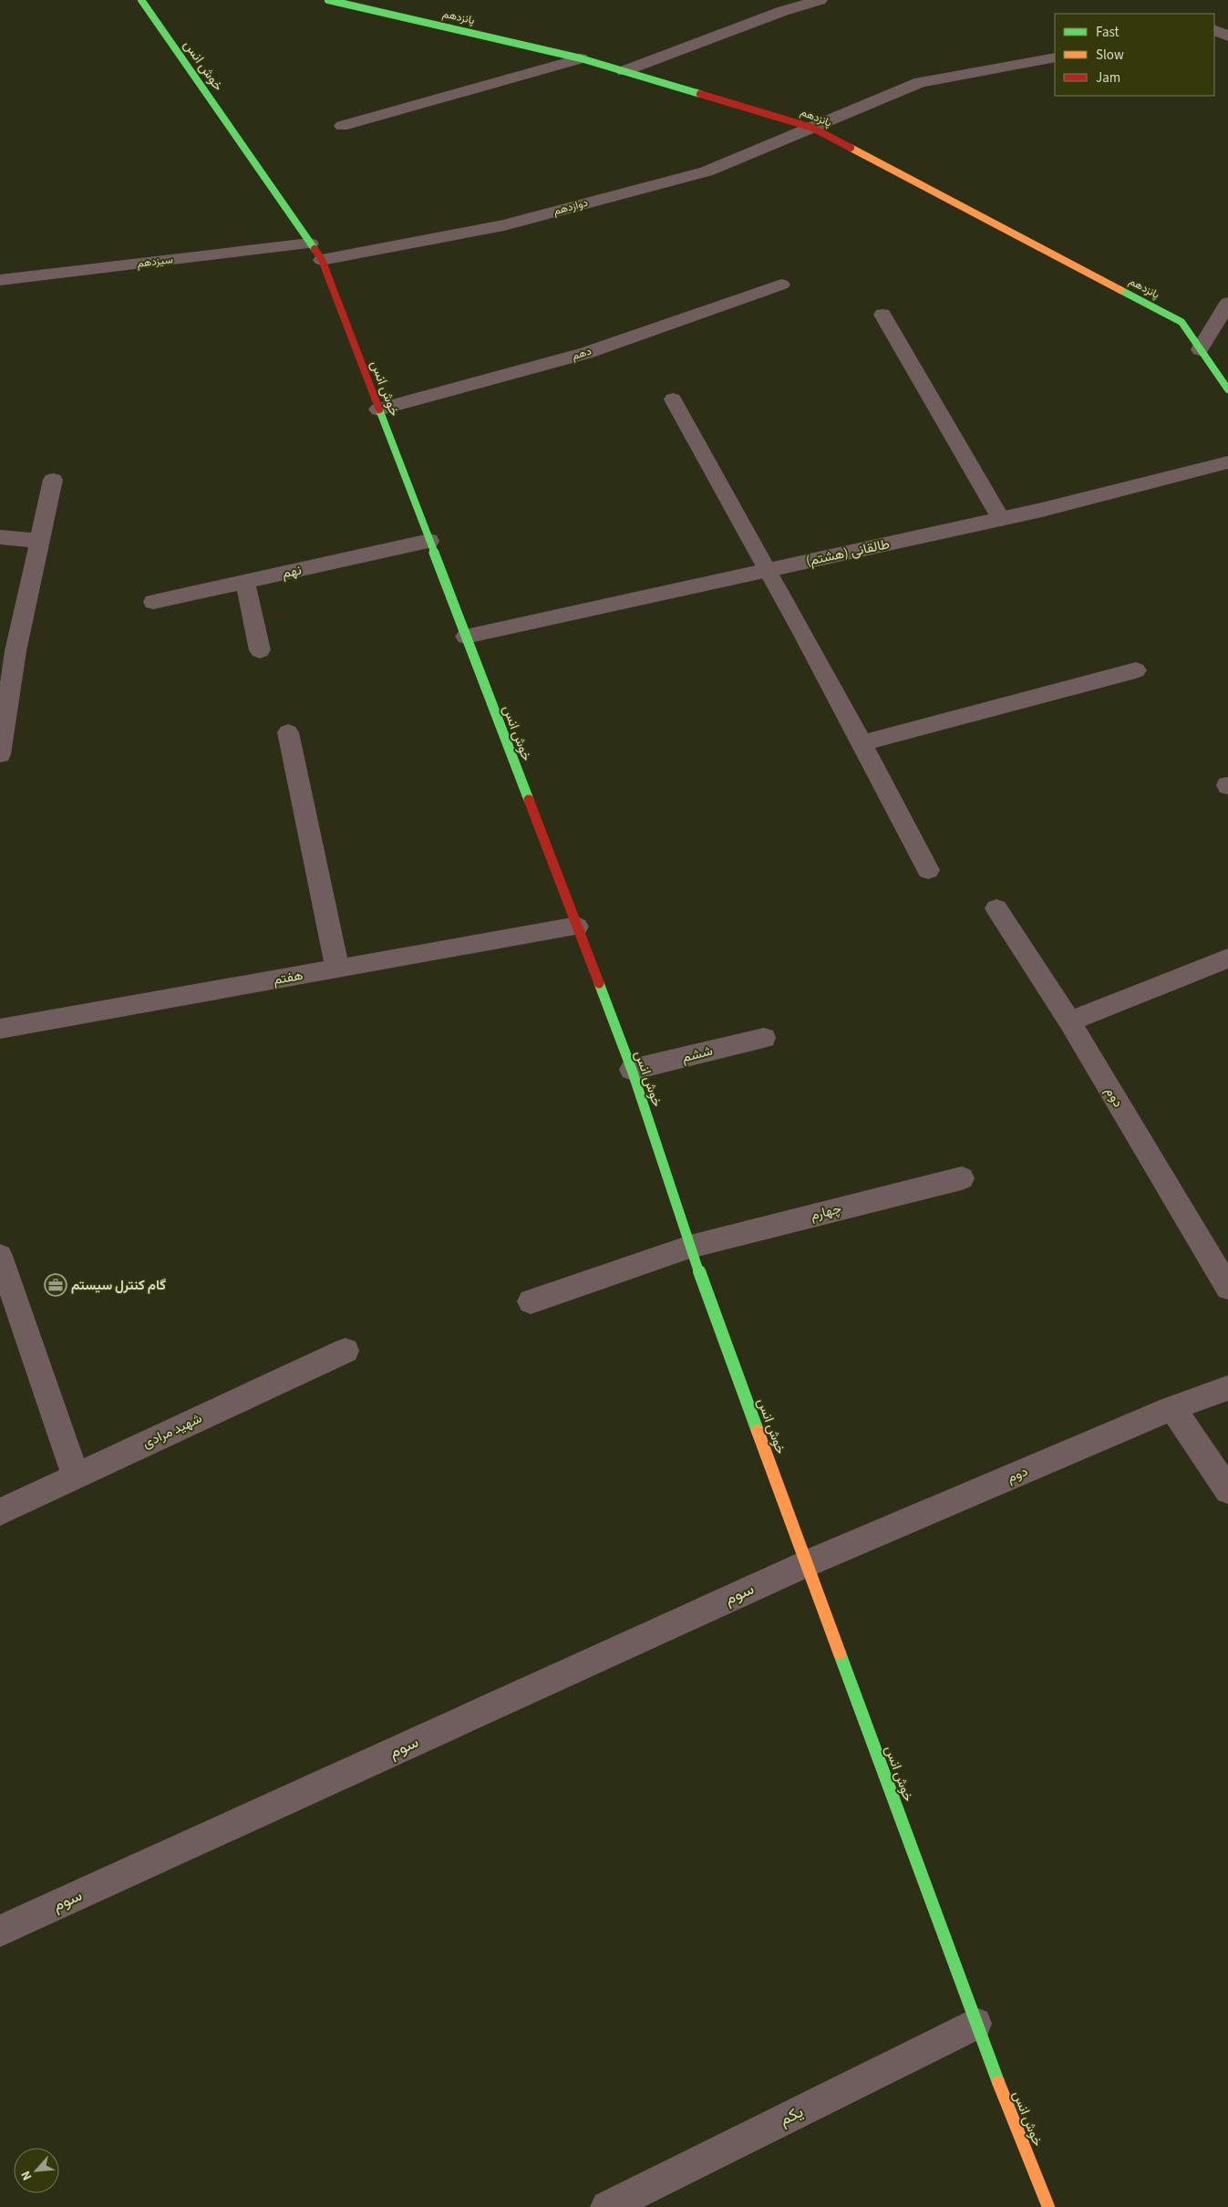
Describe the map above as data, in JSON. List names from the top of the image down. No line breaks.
{"streets":{"street":["پانزدهم","خوش انس","دوازدهم","سیزدهم","دهم","طالقانی (هشتم)","نهم","هفتم","ششم","دوم","چهارم","شهید مرادی","سوم","یکم"]},"crossings":[["پانزدهم","دوازدهم"],["خوش انس","دوازدهم"],["خوش انس","سیزدهم"],["خوش انس","دهم"],["خوش انس","طالقانی (هشتم)"],["خوش انس","نهم"],["خوش انس","هفتم"],["خوش انس","ششم"],["خوش انس","دوم"],["خوش انس","چهارم"],["خوش انس","سوم"],["خوش انس","یکم"],["دوم","سوم"]],"places":{"office":["گام کنترل سیستم"]},"legend":["Fast","Slow","Jam"],"north":"bottom left"}
